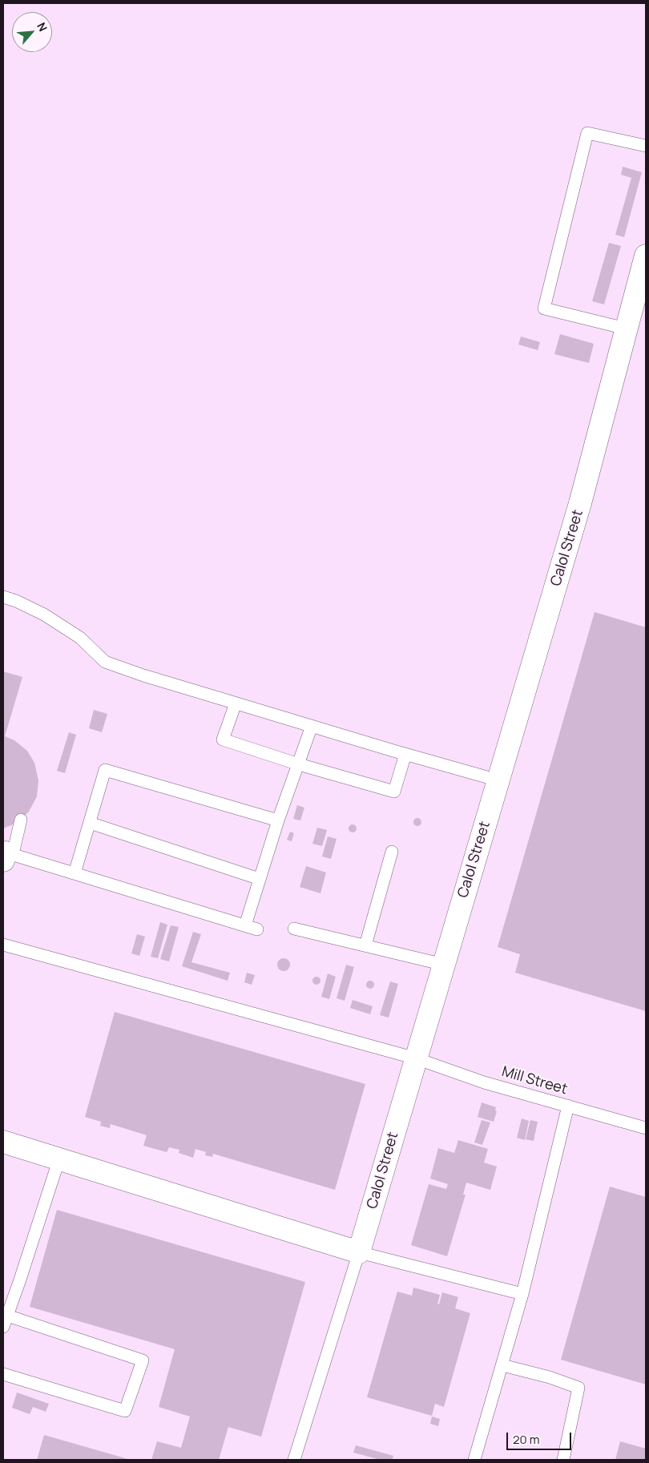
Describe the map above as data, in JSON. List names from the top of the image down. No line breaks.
{"streets":{"street":["Calol Street"],"lane":["Mill Street"]},"crossings":[["Calol Street","Mill Street"]],"scale_bar":"20 m","north":"top right"}
